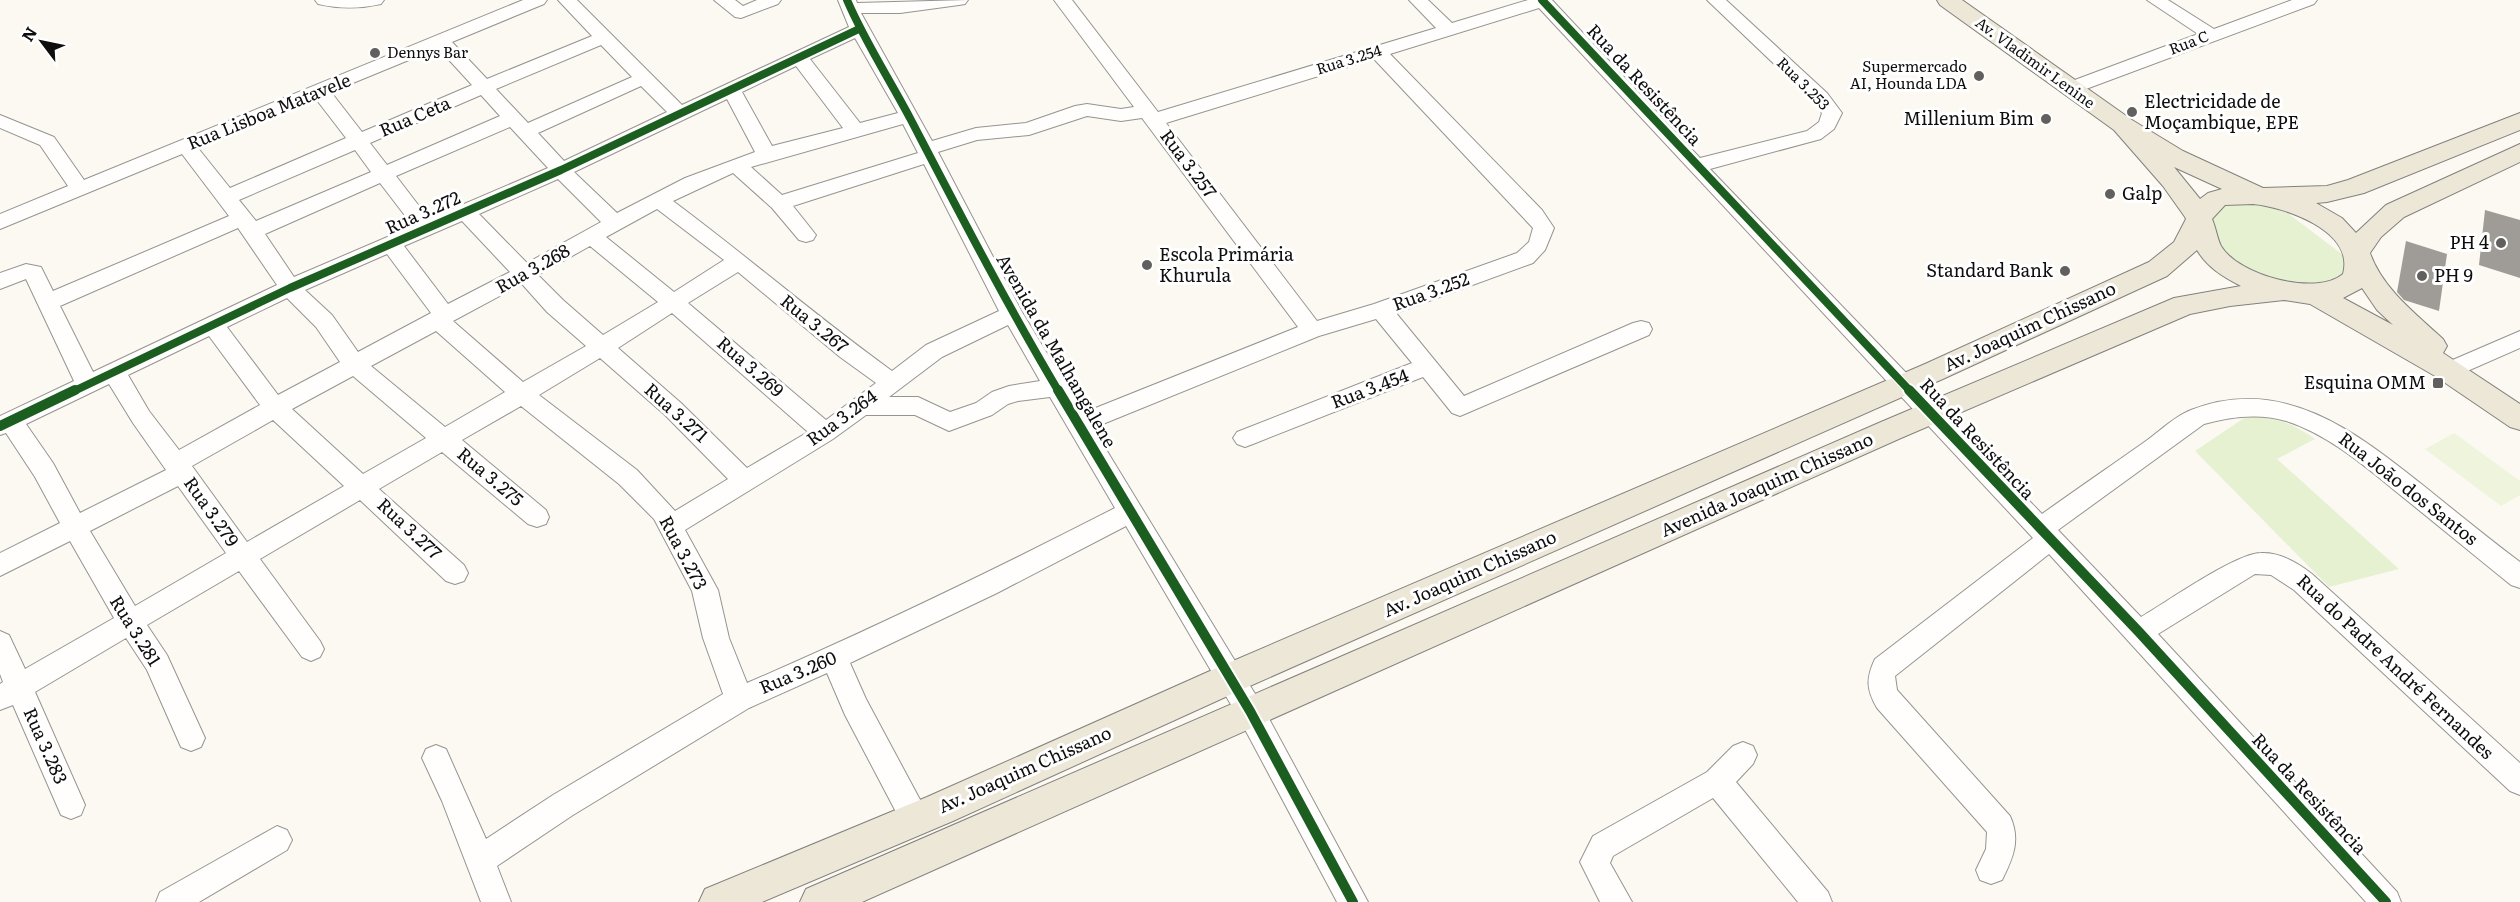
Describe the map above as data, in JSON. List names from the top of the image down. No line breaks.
{"streets":{"main road":["Av. Vladimir Lenine","Av. Joaquim Chissano","Avenida Joaquim Chissano"],"street":["Rua C","Rua 3.254","Rua 3.253","Rua da Resistência","Rua Lisboa Matavele","Rua Ceta","Rua 3.257","Rua 3.272","Rua 3.268","Rua 3.252","Rua 3.267","Avenida da Malhangalene","Rua 3.269","Rua 3.454","Rua 3.271","Rua 3.264","Rua 3.275","Rua João dos Santos","Rua 3.279","Rua 3.277","Rua 3.273","Rua 3.281","Rua do Padre André Fernandes","Rua 3.260","Rua 3.283"]},"crossings":[["Rua C","Av. Vladimir Lenine"],["Rua 3.254","Rua da Resistência"],["Rua 3.254","Rua 3.257"],["Rua 3.254","Rua 3.252"],["Rua 3.254","Avenida da Malhangalene"],["Av. Vladimir Lenine","Av. Joaquim Chissano"],["Av. Vladimir Lenine","Avenida Joaquim Chissano"],["Rua 3.253","Rua da Resistência"],["Rua da Resistência","Av. Joaquim Chissano"],["Rua da Resistência","Avenida Joaquim Chissano"],["Rua da Resistência","Rua João dos Santos"],["Rua da Resistência","Rua do Padre André Fernandes"],["Rua Lisboa Matavele","Rua 3.275"],["Rua Ceta","Rua 3.275"],["Rua 3.257","Rua 3.252"],["Rua 3.272","Avenida da Malhangalene"],["Rua 3.272","Rua 3.271"],["Rua 3.272","Rua 3.275"],["Rua 3.272","Rua 3.279"],["Rua 3.272","Rua 3.277"],["Rua 3.272","Rua 3.273"],["Rua 3.272","Rua 3.281"],["Rua 3.268","Rua 3.267"],["Rua 3.268","Avenida da Malhangalene"],["Rua 3.268","Rua 3.269"],["Rua 3.268","Rua 3.271"],["Rua 3.268","Rua 3.275"],["Rua 3.268","Rua 3.279"],["Rua 3.268","Rua 3.277"],["Rua 3.268","Rua 3.273"],["Rua 3.268","Rua 3.281"],["Rua 3.252","Avenida da Malhangalene"],["Rua 3.252","Rua 3.454"],["Rua 3.267","Rua 3.264"],["Av. Joaquim Chissano","Avenida da Malhangalene"],["Av. Joaquim Chissano","Avenida Joaquim Chissano"],["Avenida da Malhangalene","Rua 3.264"],["Avenida da Malhangalene","Avenida Joaquim Chissano"],["Avenida da Malhangalene","Rua 3.260"],["Rua 3.269","Rua 3.264"],["Rua 3.271","Rua 3.264"],["Rua 3.264","Rua 3.273"],["Rua 3.273","Rua 3.260"]],"places":{"other":["Dennys Bar","Supermercado AI, Hounda LDA","Electricidade de Moçambique, EPE","Millenium Bim","Galp","PH 4","Escola Primária Khurula","Standard Bank","PH 9"],"transit":["Esquina OMM"]},"north":"top left"}
